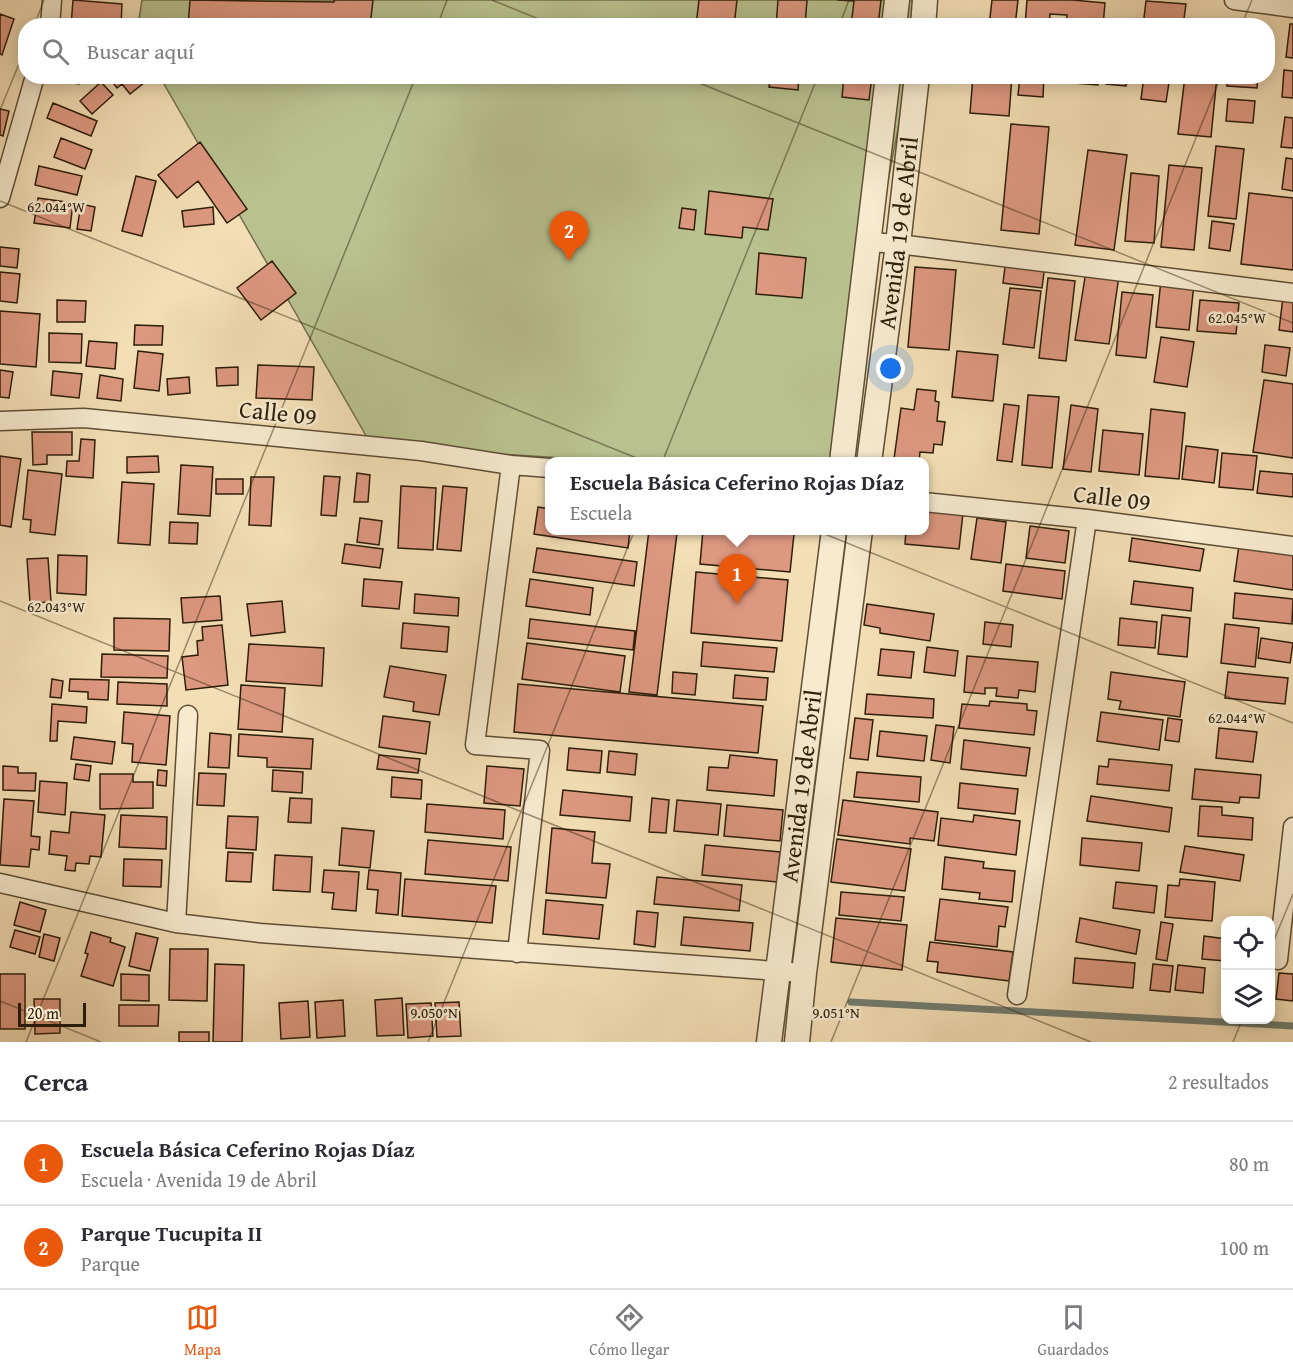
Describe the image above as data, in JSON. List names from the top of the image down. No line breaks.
{"streets":{"street":["Avenida 19 de Abril","Calle 09"]},"scale_bar":"20 m","page":{"search":"Buscar aquí","pins":["2","1"],"popup":["Escuela Básica Ceferino Rojas Díaz","Escuela"],"scale":"20 m","heading":["Cerca","2 resultados"],"list":[{"mark":"1","name":"Escuela Básica Ceferino Rojas Díaz","note":"Escuela · Avenida 19 de Abril","value":"80 m"},{"mark":"2","name":"Parque Tucupita II","note":"Parque","value":"100 m"}],"nav":["Mapa","Cómo llegar","Guardados"]},"coordinates":["62.044°W","62.045°W","62.043°W","9.050°N","9.051°N"]}
